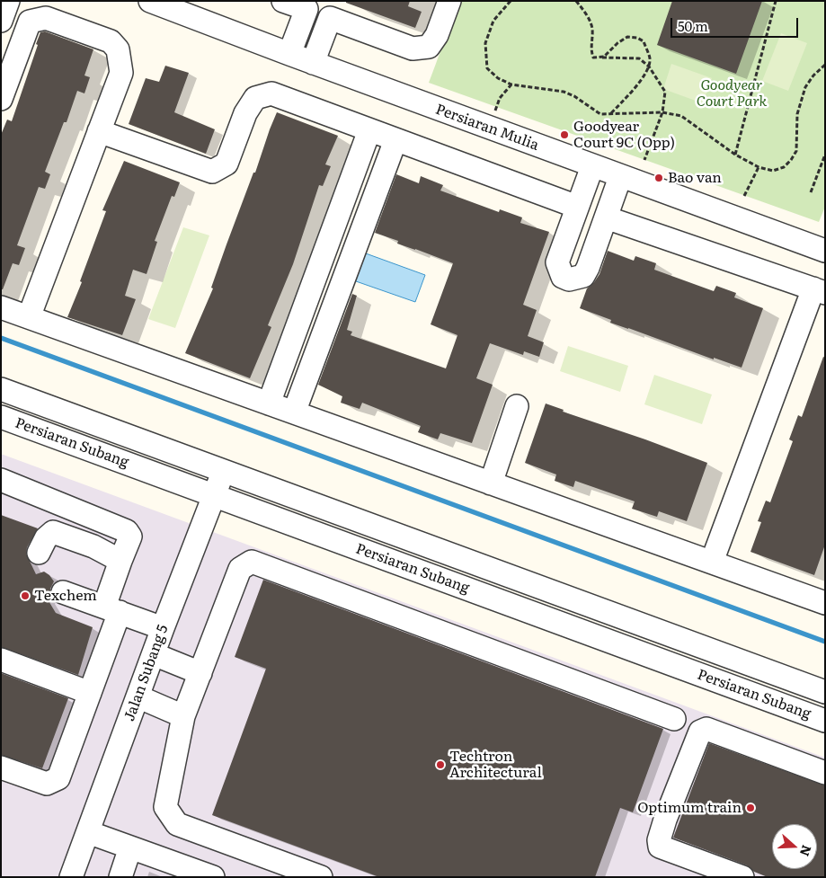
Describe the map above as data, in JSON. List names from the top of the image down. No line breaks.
{"streets":{"street":["Persiaran Mulia","Persiaran Subang","Jalan Subang 5"]},"crossings":[["Persiaran Subang","Jalan Subang 5"]],"parks":["Goodyear Court Park"],"places":["Goodyear Court 9C (Opp)","Bao van","Texchem","Techtron Architectural","Optimum train"],"scale_bar":"50 m","north":"right"}
